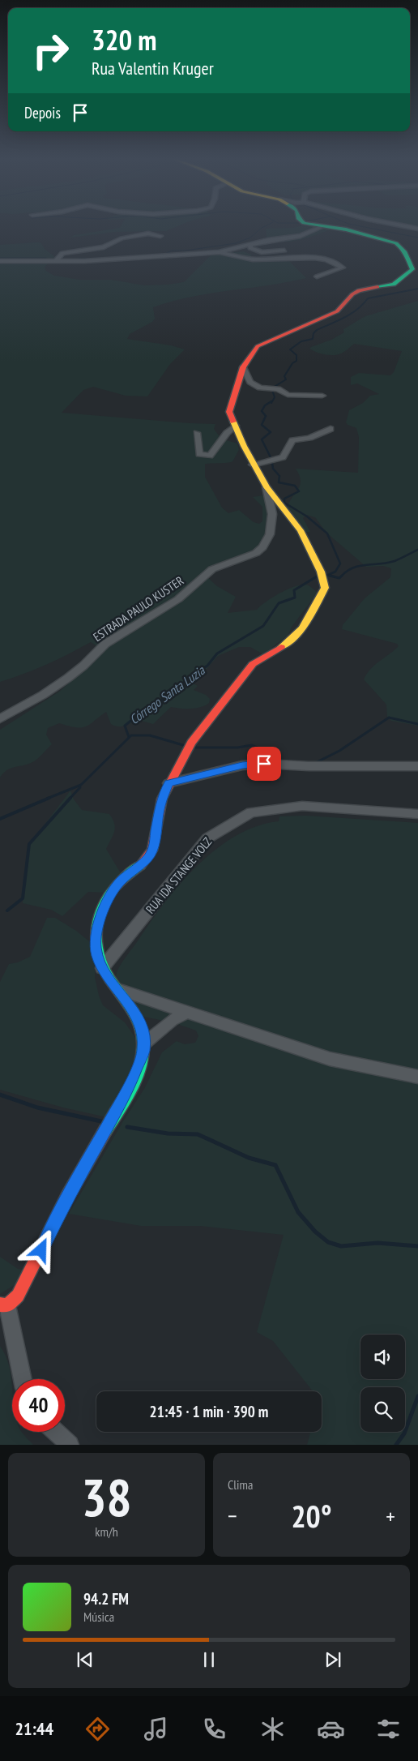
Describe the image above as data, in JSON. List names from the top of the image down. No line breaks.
{"streets":{"street":["ESTRADA PAULO KUSTER","RUA IDA STANGE VOLZ"]},"water":["Córrego Santa Luzia"],"page":{"turn":["320 m","Rua Valentin Kruger"],"then":"Depois","limit":"40","trip":"21:45 · 1 min · 390 m","tile":[["38","km/h"],"Clima"],"heat":["−","20°","+"],"song":["94.2 FM","Música"],"tabs":"21:44"}}
